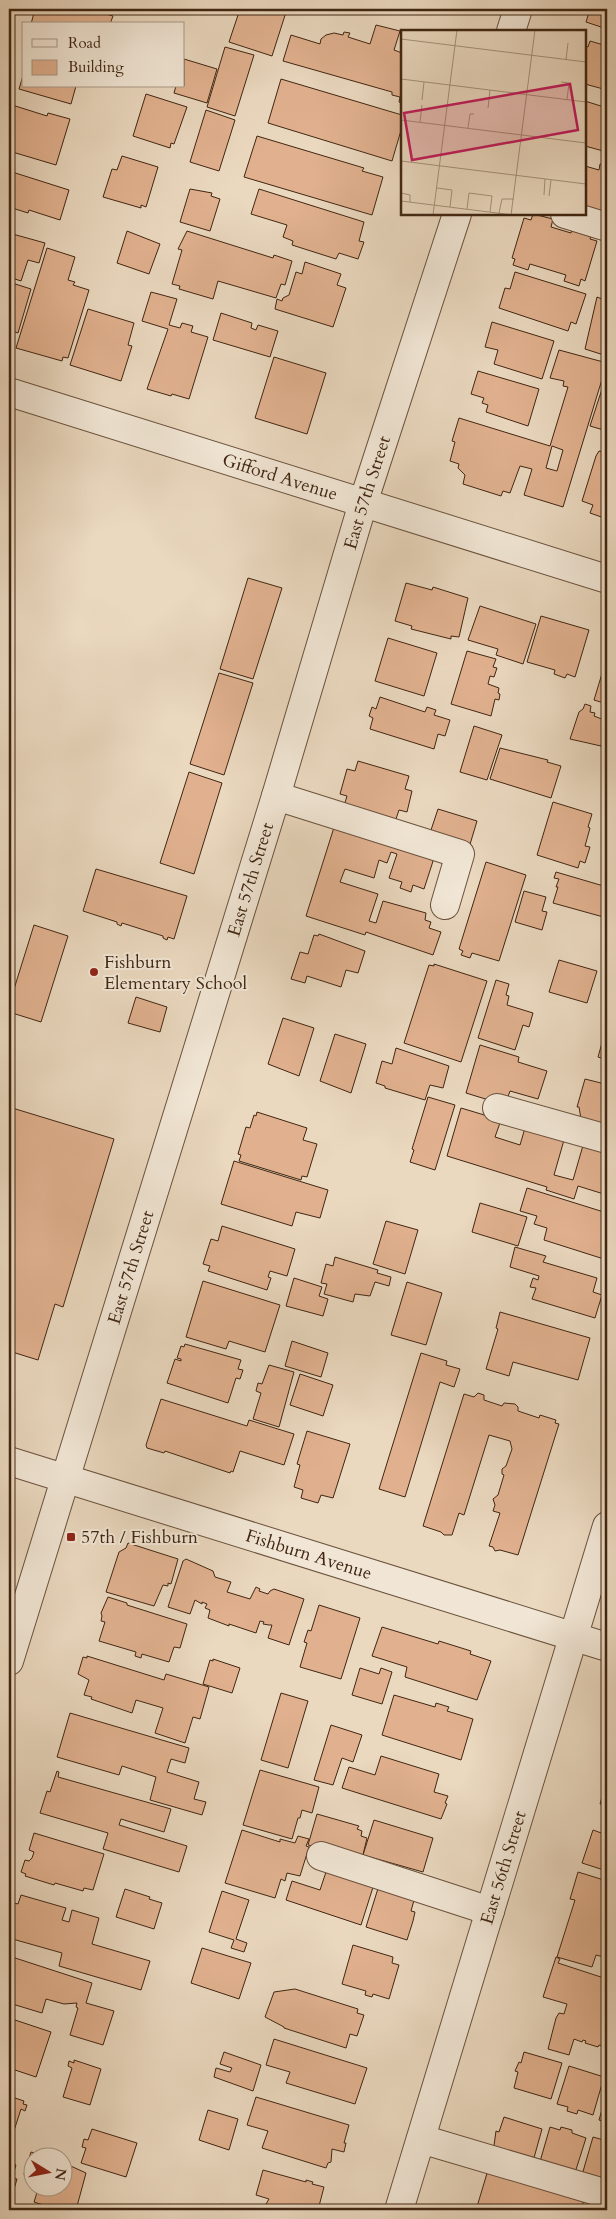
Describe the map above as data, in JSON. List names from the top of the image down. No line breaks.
{"streets":{"street":["Gifford Avenue","East 57th Street","Fishburn Avenue","East 56th Street"]},"crossings":[["Gifford Avenue","East 57th Street"],["East 57th Street","Fishburn Avenue"],["Fishburn Avenue","East 56th Street"]],"places":{"other":["Fishburn Elementary School"],"transit":["57th / Fishburn"]},"legend":["Road","Building"],"north":"right"}
